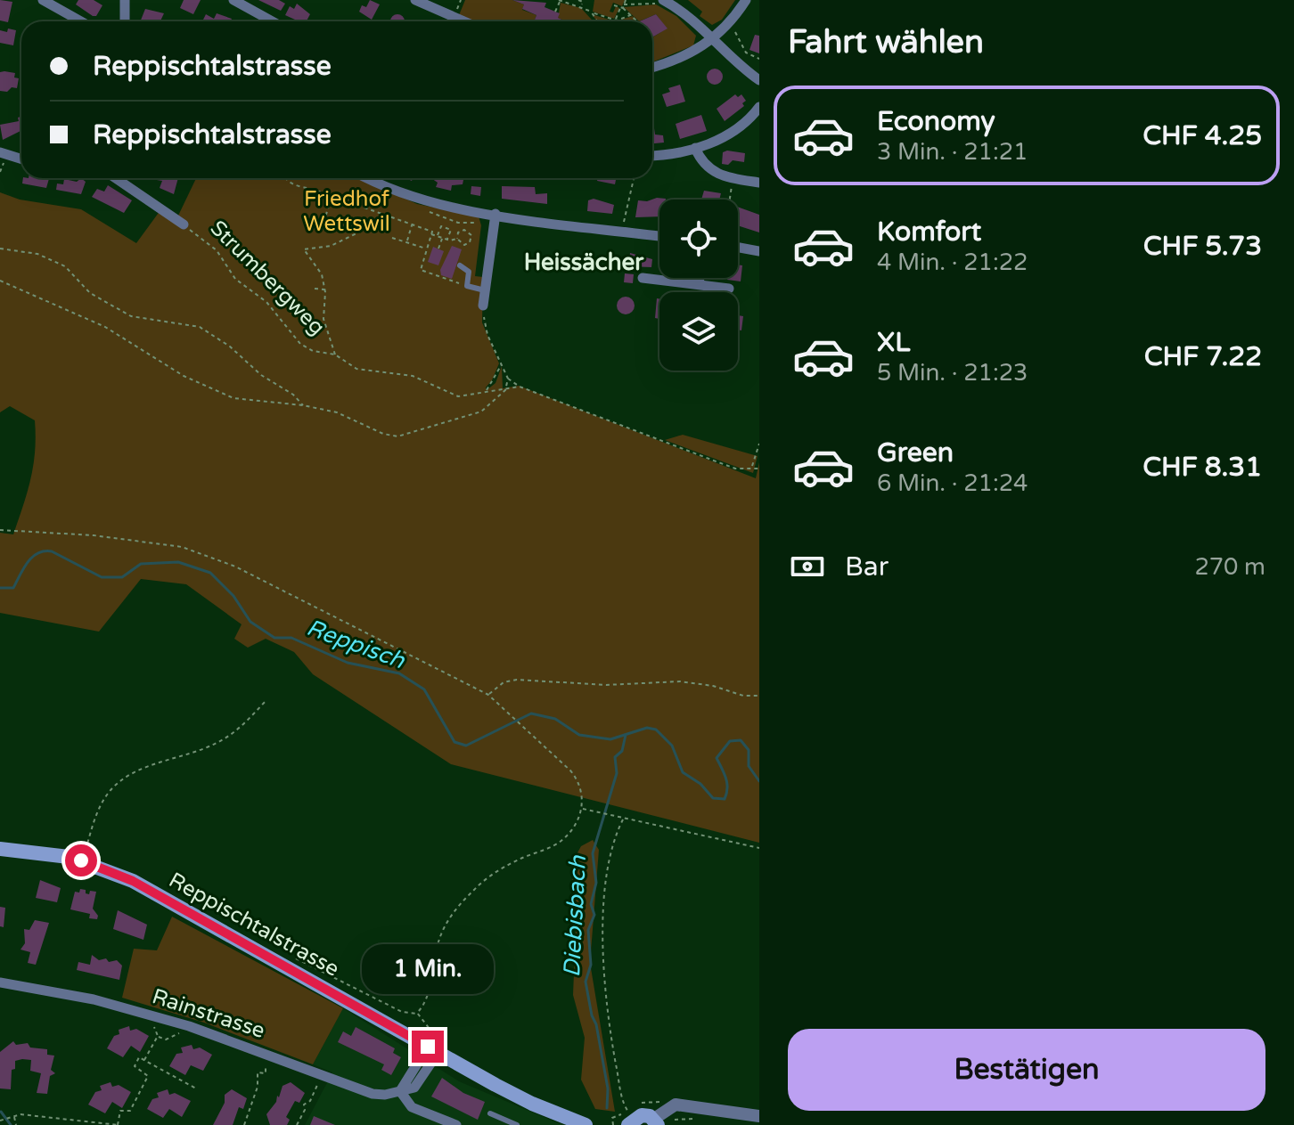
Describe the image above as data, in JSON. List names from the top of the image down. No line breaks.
{"streets":{"main road":["Reppischtalstrasse"],"street":["Strumbergweg","Rainstrasse"]},"crossings":[["Reppischtalstrasse","Rainstrasse"]],"districts":["Heissächer"],"water":["Reppisch","Diebisbach"],"parks":["Friedhof Wettswil"],"page":{"heading":"Fahrt wählen","banner":["Reppischtalstrasse","Reppischtalstrasse"],"list":[{"name":"Economy","note":"3 Min. · 21:21","value":"CHF 4.25"},{"name":"Komfort","note":"4 Min. · 21:22","value":"CHF 5.73"},{"name":"XL","note":"5 Min. · 21:23","value":"CHF 7.22"},{"name":"Green","note":"6 Min. · 21:24","value":"CHF 8.31"}],"pay":["Bar","270 m"],"bubble":"1 Min.","buttons":"Bestätigen"}}
